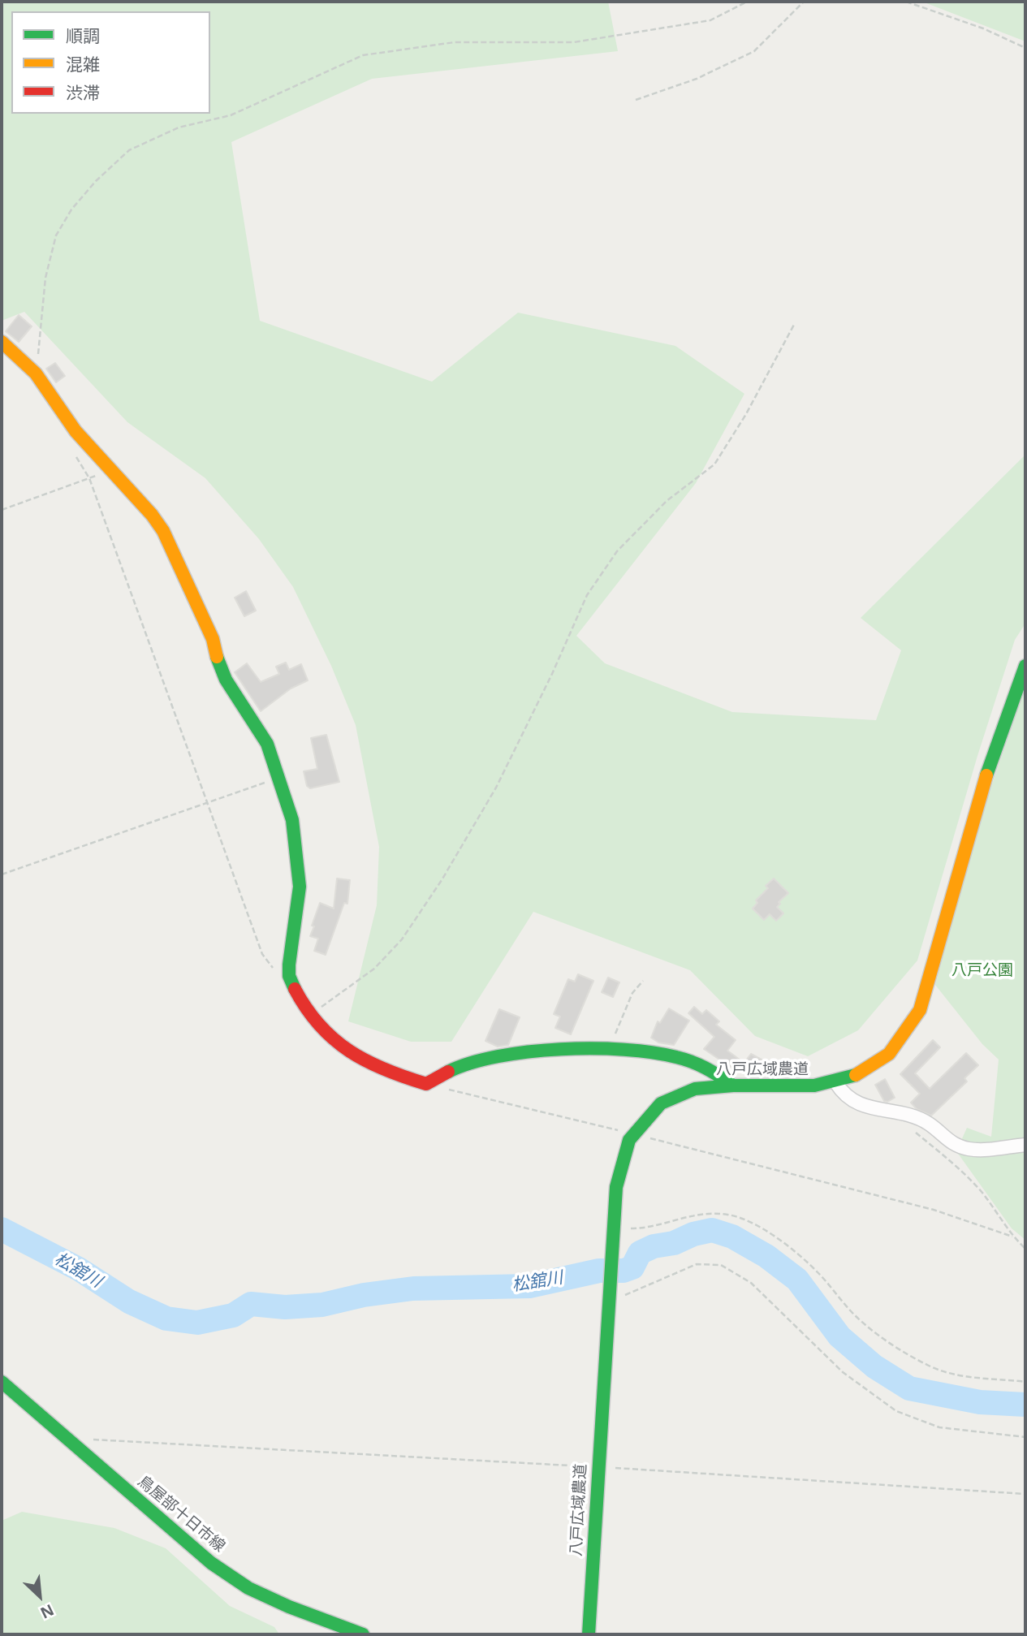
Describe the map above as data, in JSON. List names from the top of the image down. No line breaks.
{"streets":{"street":["八戸広域農道","鳥屋部十日市線"]},"water":["松舘川"],"parks":["八戸公園"],"legend":["順調","混雑","渋滞"],"north":"bottom right"}
